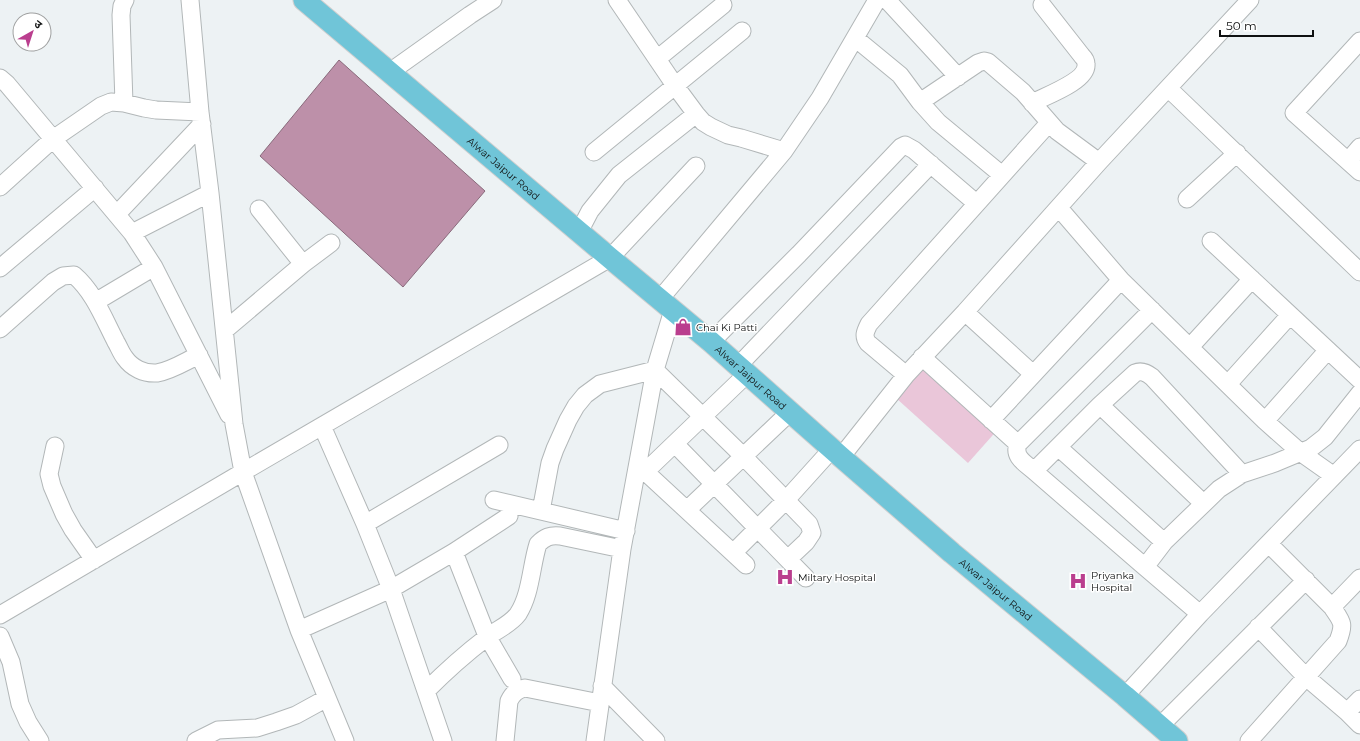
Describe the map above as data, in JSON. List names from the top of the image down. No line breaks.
{"streets":{"main road":["Alwar Jaipur Road"]},"places":{"shop":["Chai Ki Patti"],"hospital":["Miltary Hospital","Priyanka Hospital"]},"scale_bar":"50 m","north":"top right"}
